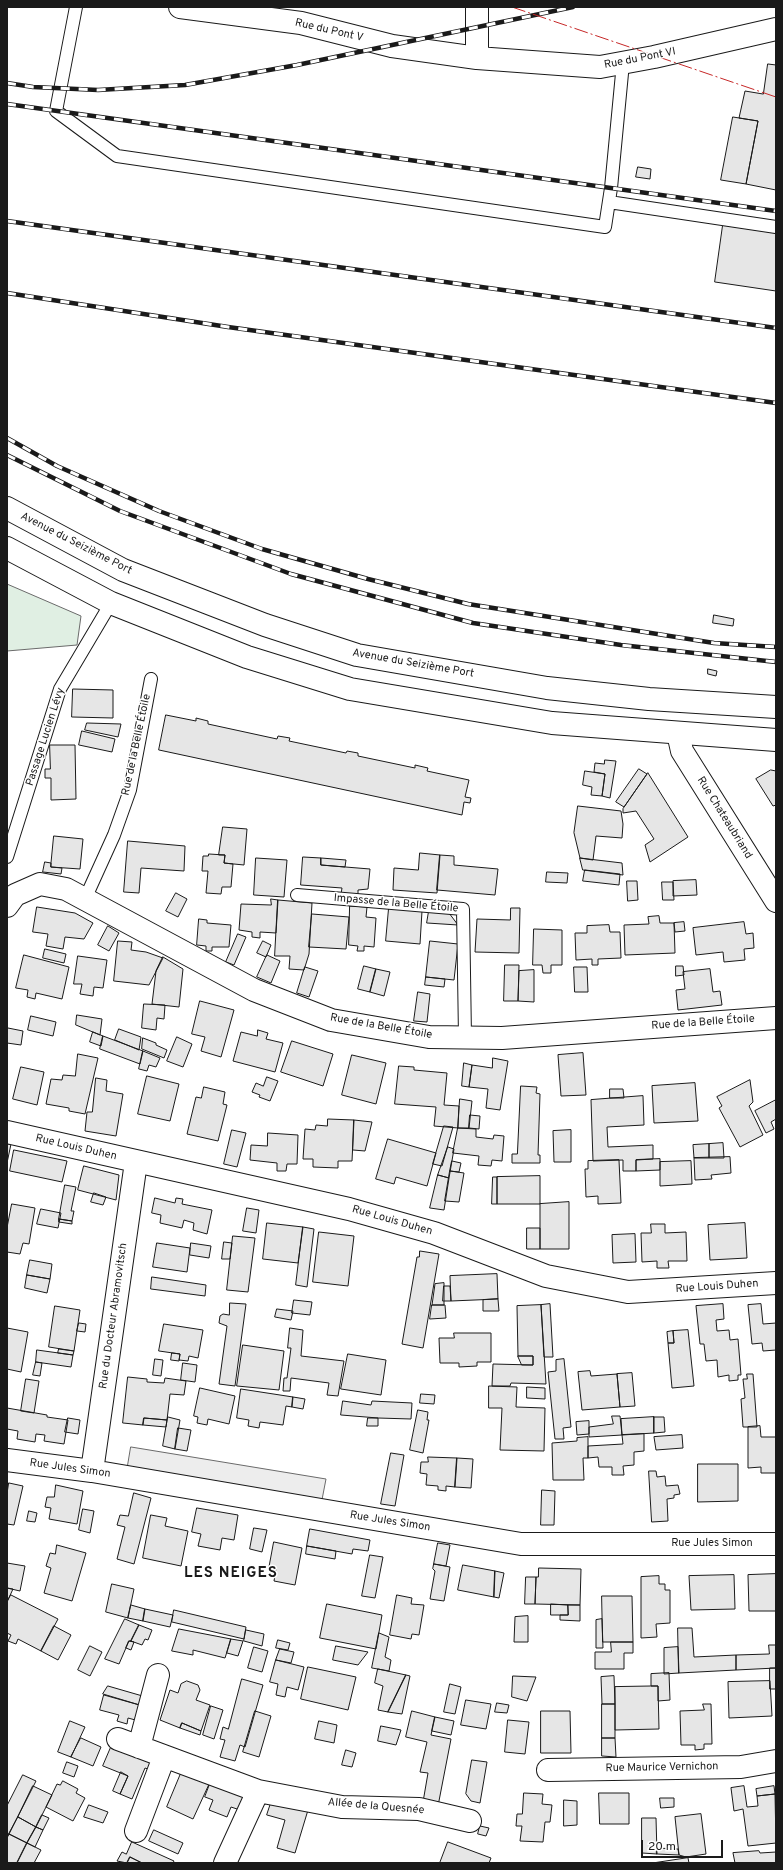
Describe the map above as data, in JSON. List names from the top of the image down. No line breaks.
{"streets":{"street":["Rue du Pont V","Rue du Pont VI","Avenue du Seizième Port","Rue de la Belle Étoile","Rue Chateaubriand","Rue Louis Duhen","Rue du Docteur Abramovitsch","Rue Jules Simon","Rue Maurice Vernichon","Allée de la Quesnée"],"lane":["Passage Lucien Lévy","Impasse de la Belle Étoile"]},"crossings":[["Rue du Pont V","Rue du Pont VI"],["Rue de la Belle Étoile","Impasse de la Belle Étoile"],["Rue Louis Duhen","Rue du Docteur Abramovitsch"],["Rue du Docteur Abramovitsch","Rue Jules Simon"]],"districts":["LES NEIGES"],"scale_bar":"20 m"}
